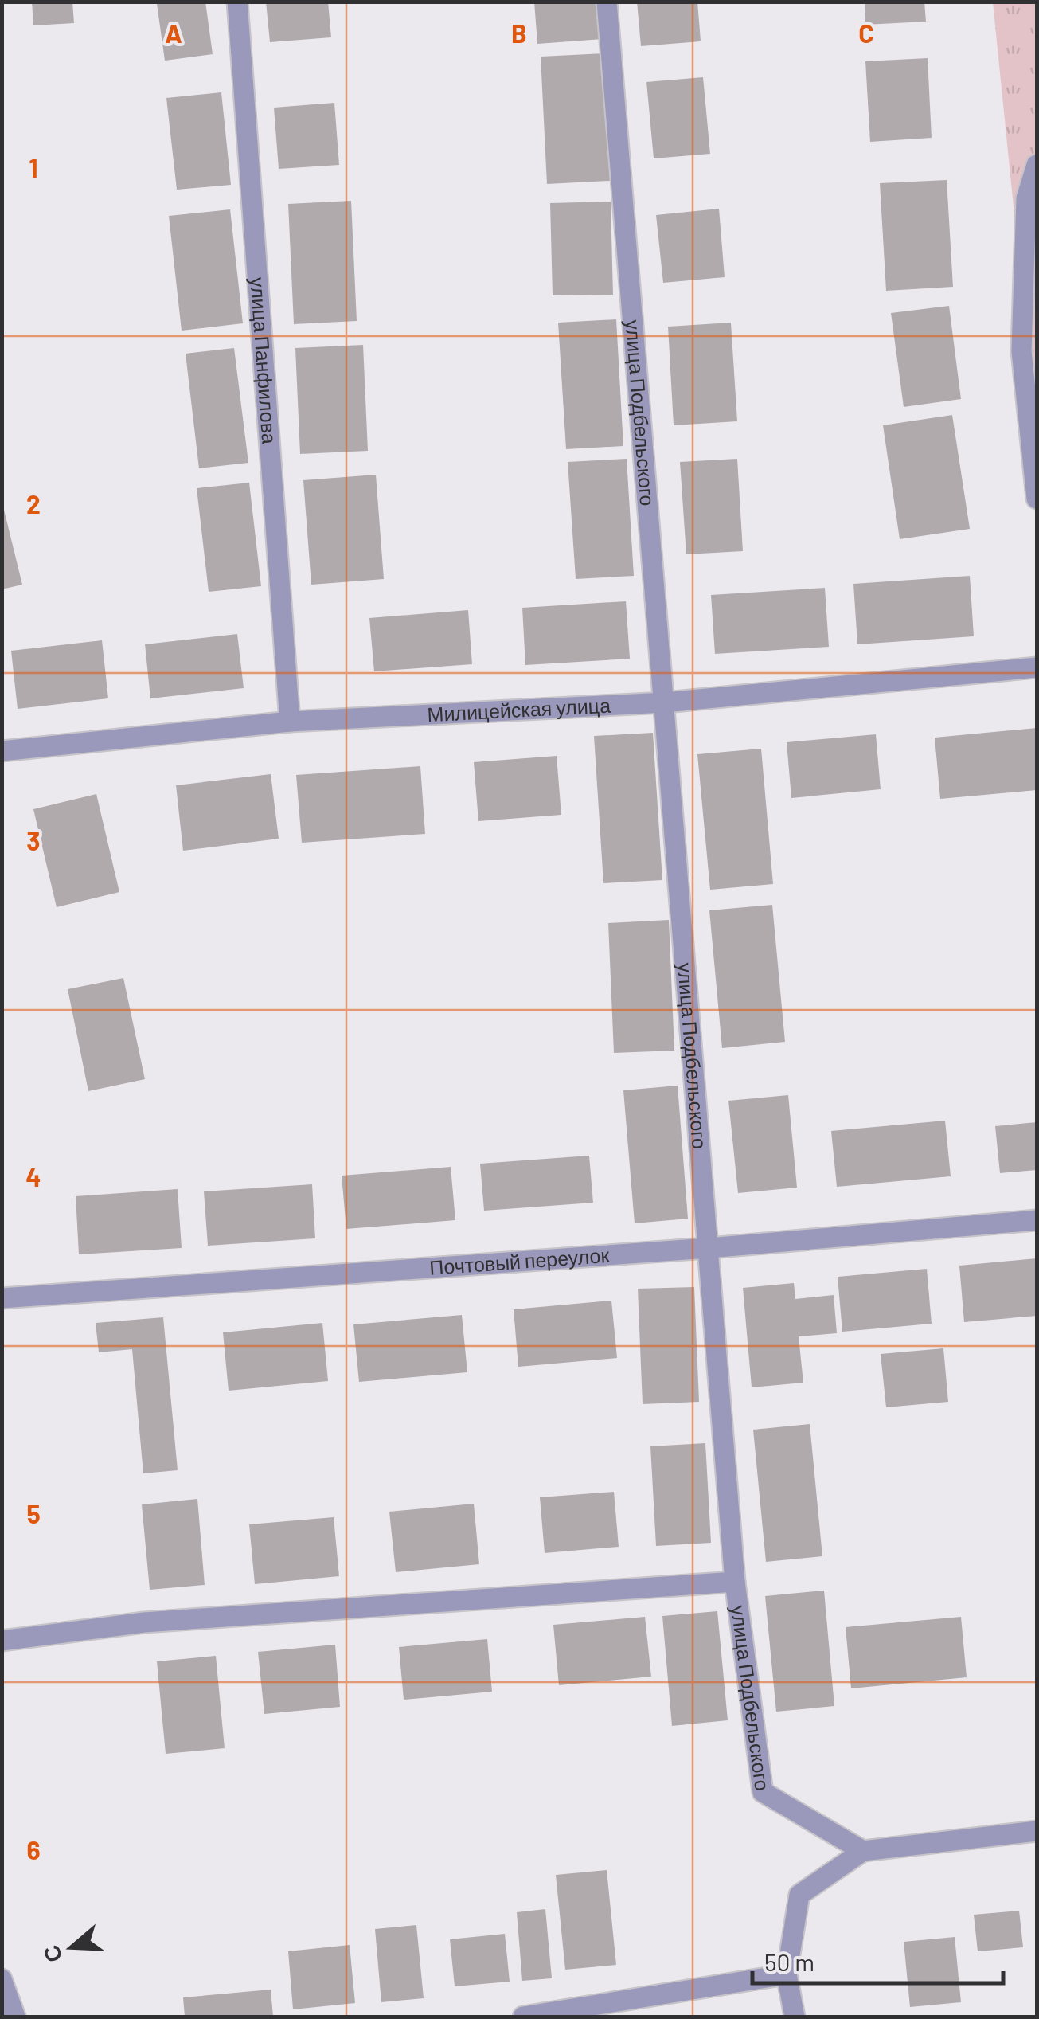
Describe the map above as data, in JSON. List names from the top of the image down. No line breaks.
{"streets":{"street":["улица Панфилова","улица Подбельского","Милицейская улица","Почтовый переулок"]},"crossings":[["улица Панфилова","Милицейская улица"],["улица Подбельского","Милицейская улица"],["улица Подбельского","Почтовый переулок"]],"scale_bar":"50 m","north":"left","grid":{"columns":["A","B","C"],"rows":["1","2","3","4","5","6"]}}
